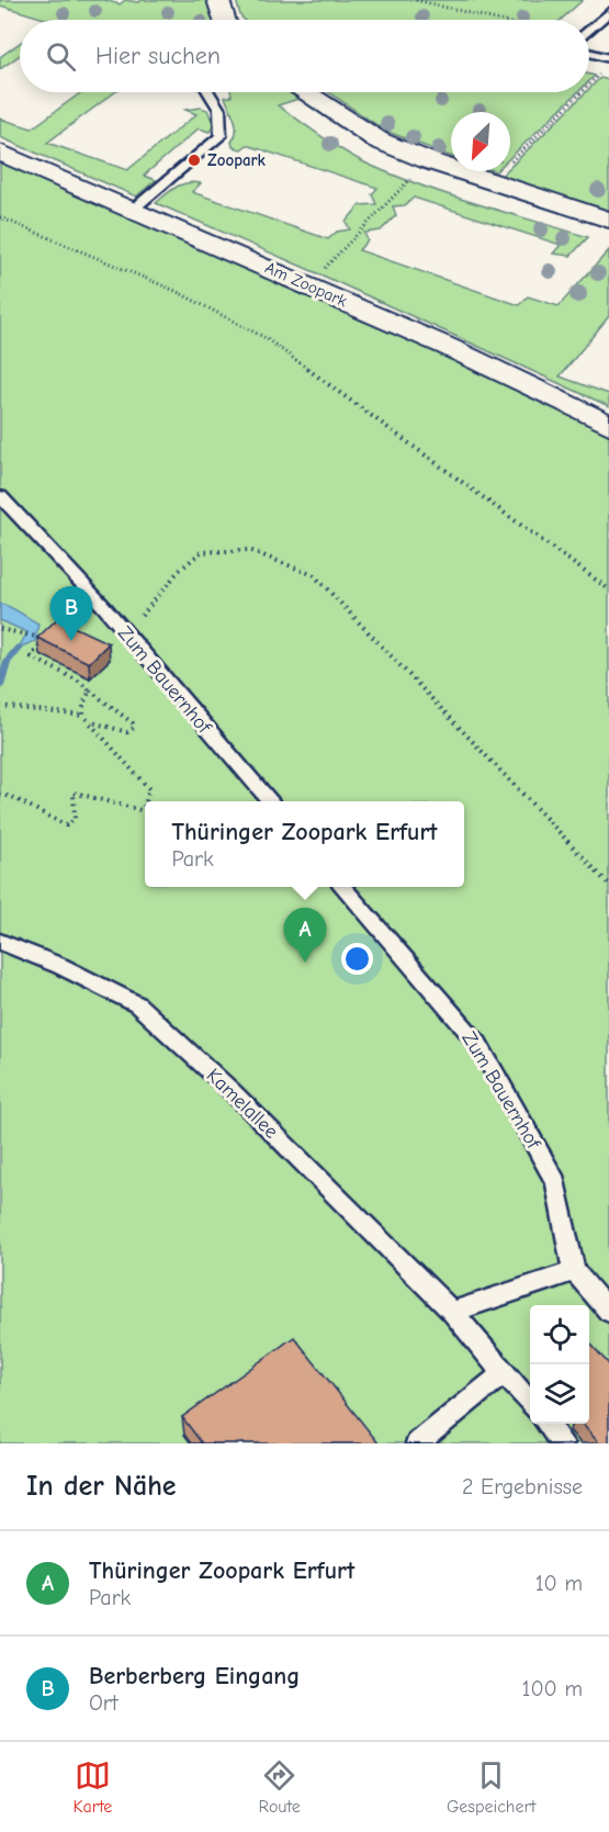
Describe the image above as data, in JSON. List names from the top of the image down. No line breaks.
{"streets":{"street":["Am Zoopark"],"lane":["Zum Bauernhof","Kamelallee"]},"places":["Zoopark"],"north":"bottom left","page":{"search":"Hier suchen","pins":["B","A"],"popup":["Thüringer Zoopark Erfurt","Park"],"heading":["In der Nähe","2 Ergebnisse"],"list":[{"mark":"A","name":"Thüringer Zoopark Erfurt","note":"Park","value":"10 m"},{"mark":"B","name":"Berberberg Eingang","note":"Ort","value":"100 m"}],"nav":["Karte","Route","Gespeichert"]}}
